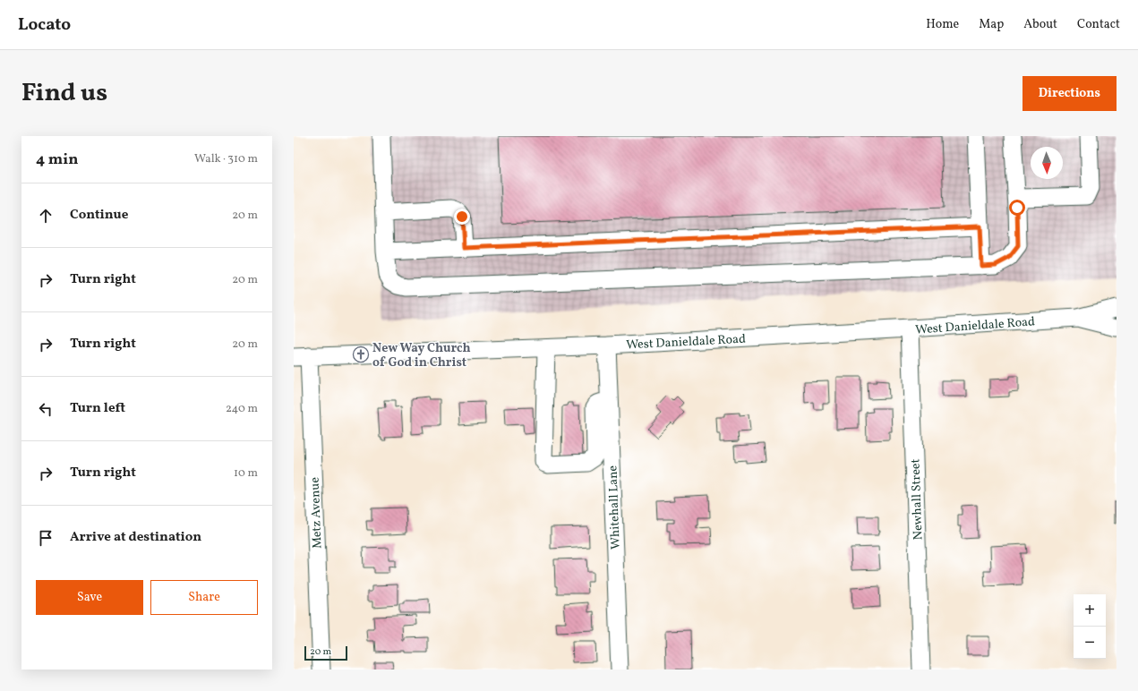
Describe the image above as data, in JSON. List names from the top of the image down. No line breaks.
{"streets":{"street":["West Danieldale Road","Newhall Street","Whitehall Lane","Metz Avenue"]},"crossings":[["West Danieldale Road","Newhall Street"],["West Danieldale Road","Whitehall Lane"],["West Danieldale Road","Metz Avenue"]],"places":{"church":["New Way Church of God in Christ"]},"scale_bar":"20 m","north":"bottom","page":{"header":"Locato","nav":["Home","Map","About","Contact"],"title":"Find us","buttons":["Directions",["Save","Share"]],"heading":["4 min","Walk · 310 m"],"list":[["Continue","20 m"],["Turn right","20 m"],["Turn right","20 m"],["Turn left","240 m"],["Turn right","10 m"],"Arrive at destination"],"map_buttons":["+","−"],"scale":"20 m"}}
